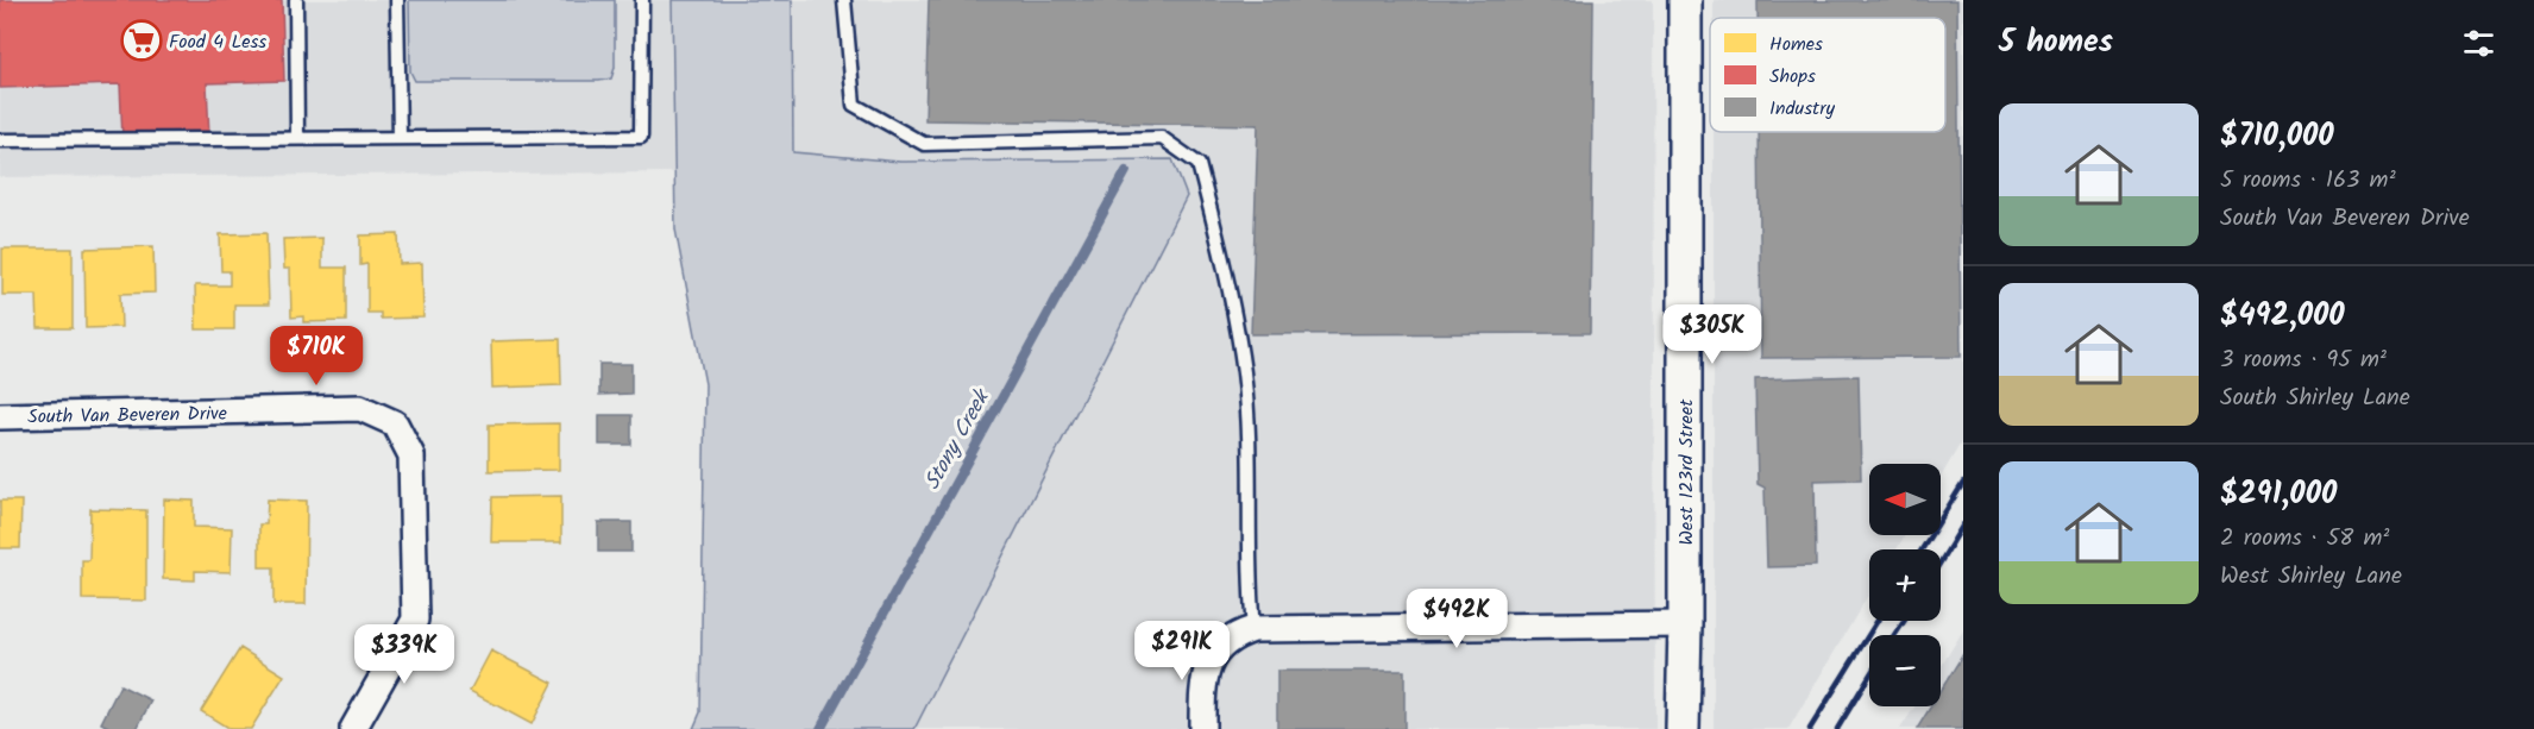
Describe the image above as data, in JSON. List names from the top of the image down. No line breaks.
{"streets":{"street":["South Van Beveren Drive","West 123rd Street"]},"water":["Stony Creek"],"places":{"supermarket":["Food 4 Less"]},"legend":["Homes","Shops","Industry"],"north":"left","page":{"heading":"5 homes","list":[{"name":"$710,000","note":"5 rooms · 163 m² · South Van Beveren Drive"},{"name":"$492,000","note":"3 rooms · 95 m² · South Shirley Lane"},{"name":"$291,000","note":"2 rooms · 58 m² · West Shirley Lane"}],"price":["$305K","$710K","$492K","$291K","$339K"],"map_buttons":["+","−"]}}
